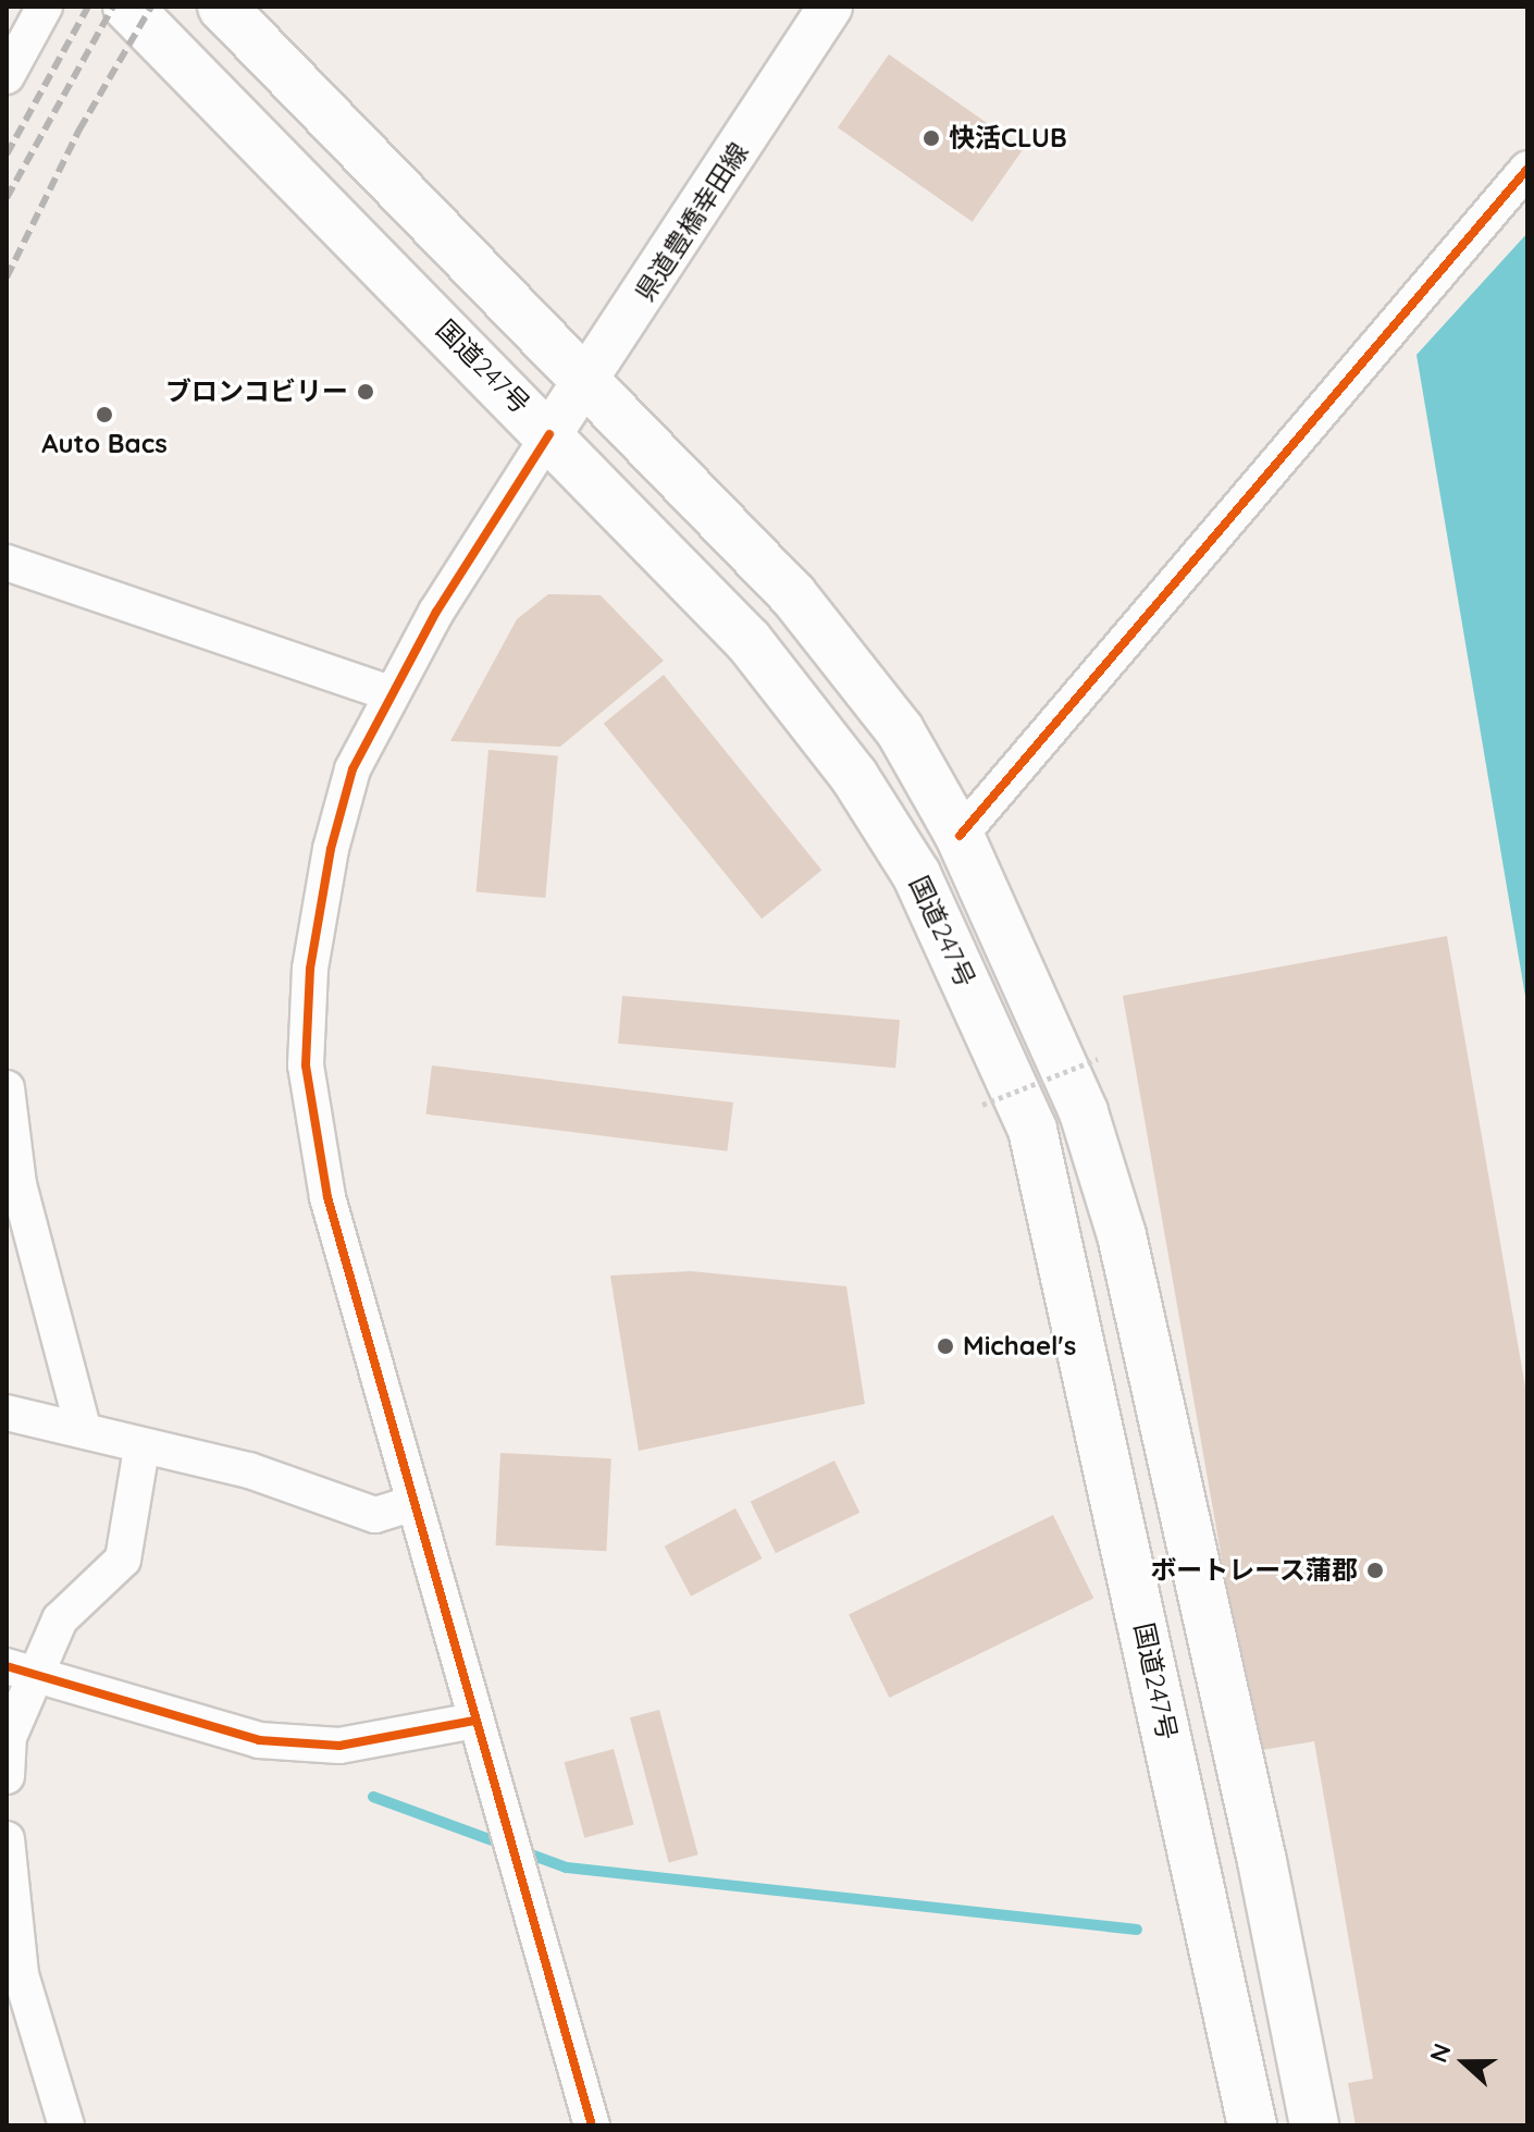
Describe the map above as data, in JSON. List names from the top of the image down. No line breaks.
{"streets":{"highway":["国道247号"],"main road":["県道豊橋幸田線"]},"crossings":[["県道豊橋幸田線","国道247号"]],"places":["快活CLUB","ブロンコビリー","Auto Bacs","Michael's","ボートレース蒲郡"],"north":"left"}
